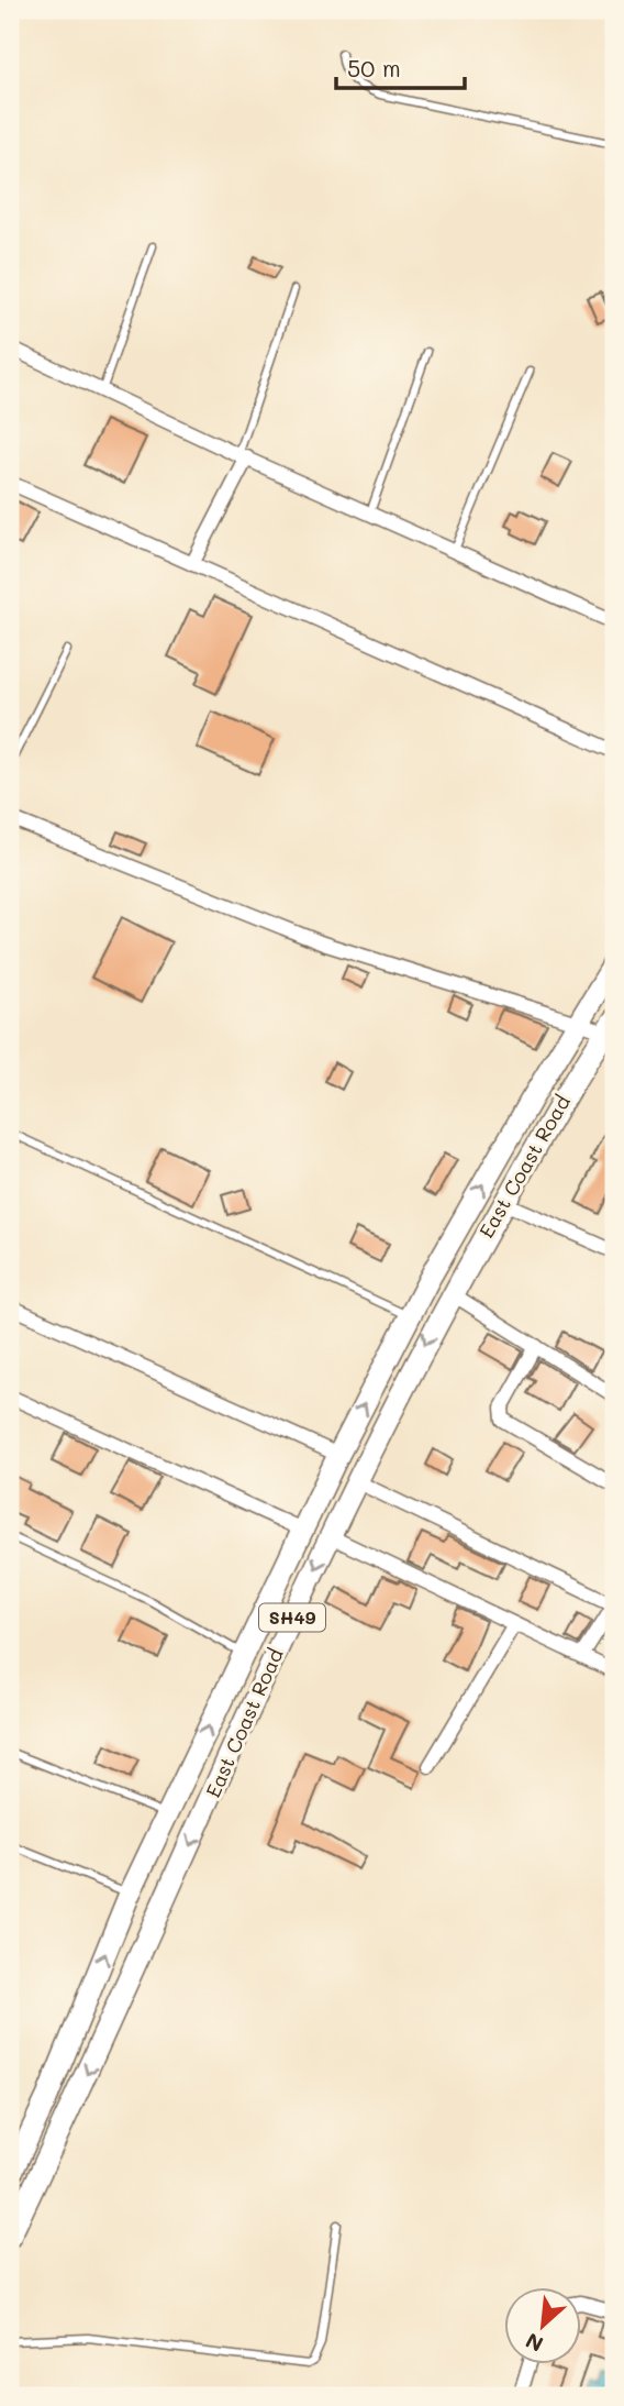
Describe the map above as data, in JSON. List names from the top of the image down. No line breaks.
{"streets":{"main road":["East Coast Road","SH49"]},"scale_bar":"50 m","north":"bottom left"}
